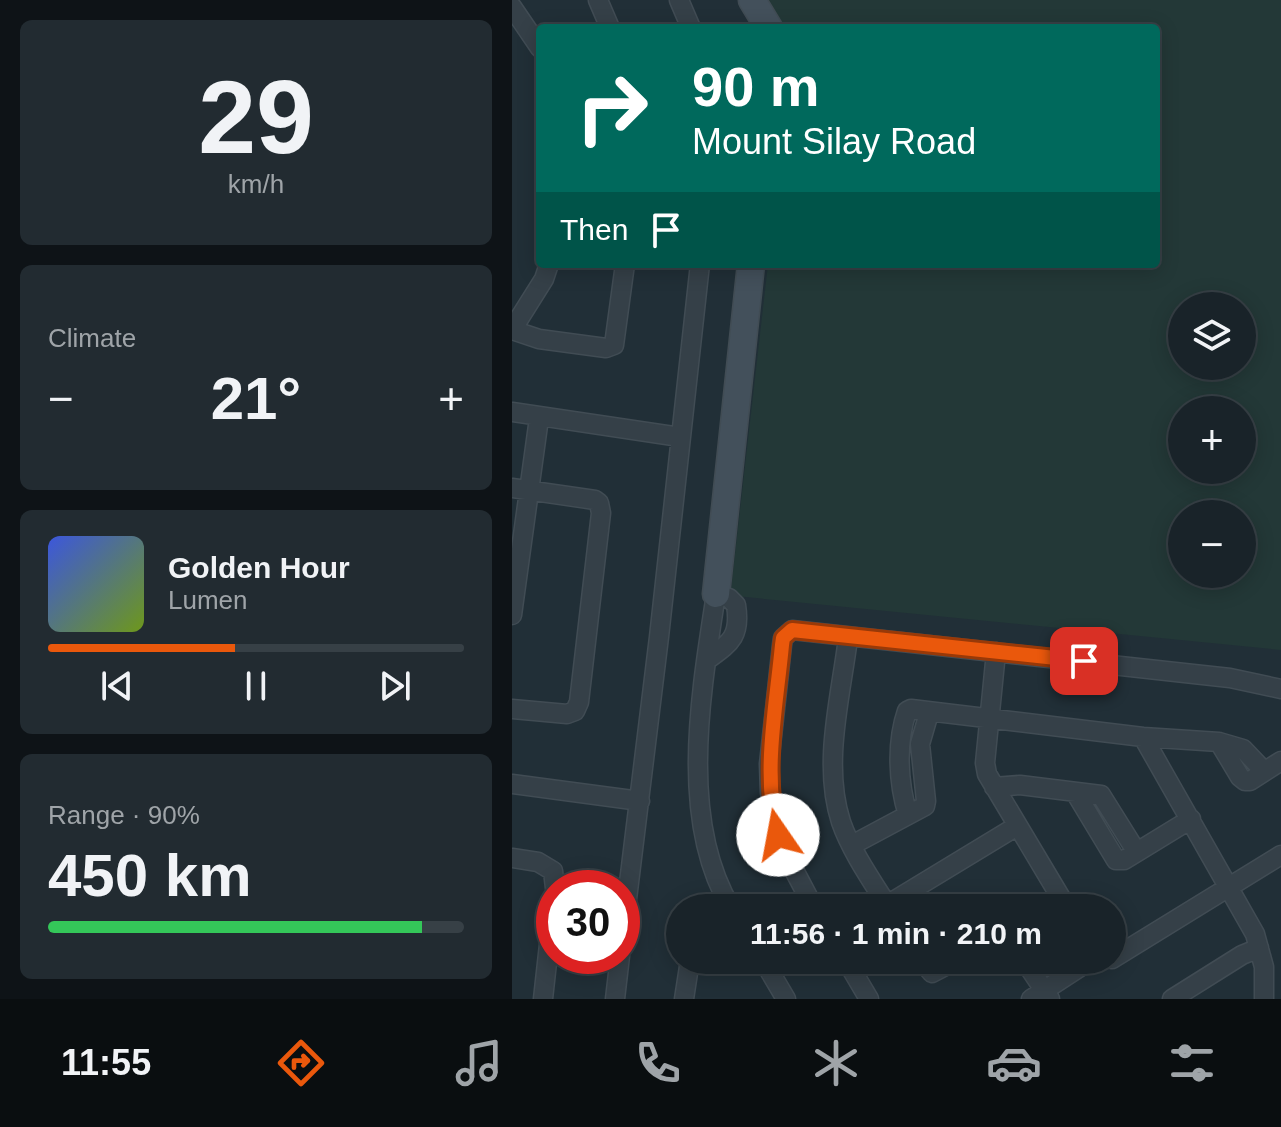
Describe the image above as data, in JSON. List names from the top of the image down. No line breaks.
{"page":{"tile":[["29","km/h"],"Climate",["Range · 90%","450 km"]],"turn":["90 m","Mount Silay Road"],"then":"Then","map_buttons":["+","−"],"heat":["−","21°","+"],"song":["Golden Hour","Lumen"],"limit":"30","trip":"11:56 · 1 min · 210 m","tabs":"11:55"}}
